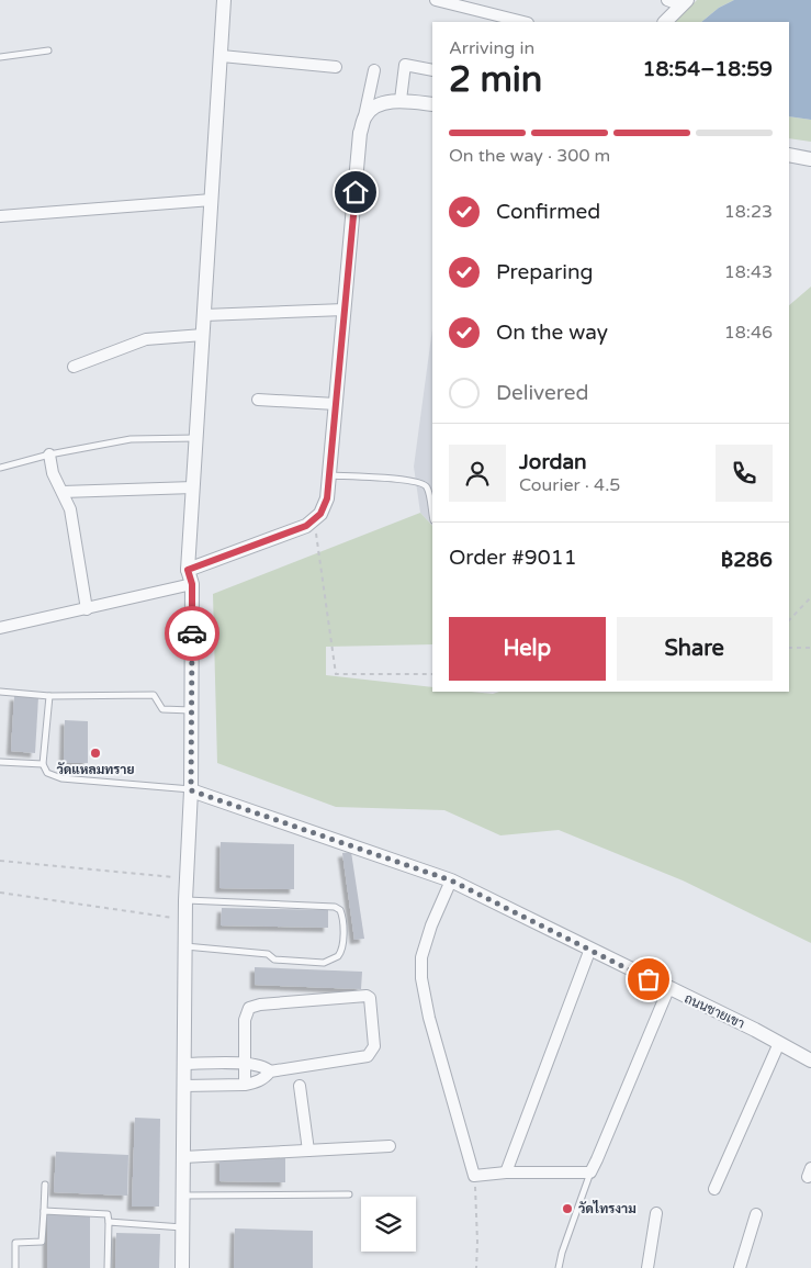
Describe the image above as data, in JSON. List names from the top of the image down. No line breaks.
{"streets":{"street":["ถนนชายเขา"]},"places":["วัดแหลมทราย","วัดไทรงาม"],"page":{"heading":["2 min","Arriving in","18:54–18:59"],"panel":["Jordan","Courier · 4.5","Order #9011","฿286"],"bar":"On the way · 300 m","list":[["Confirmed","18:23"],["Preparing","18:43"],["On the way","18:46"],"Delivered"],"buttons":["Help","Share"]}}
